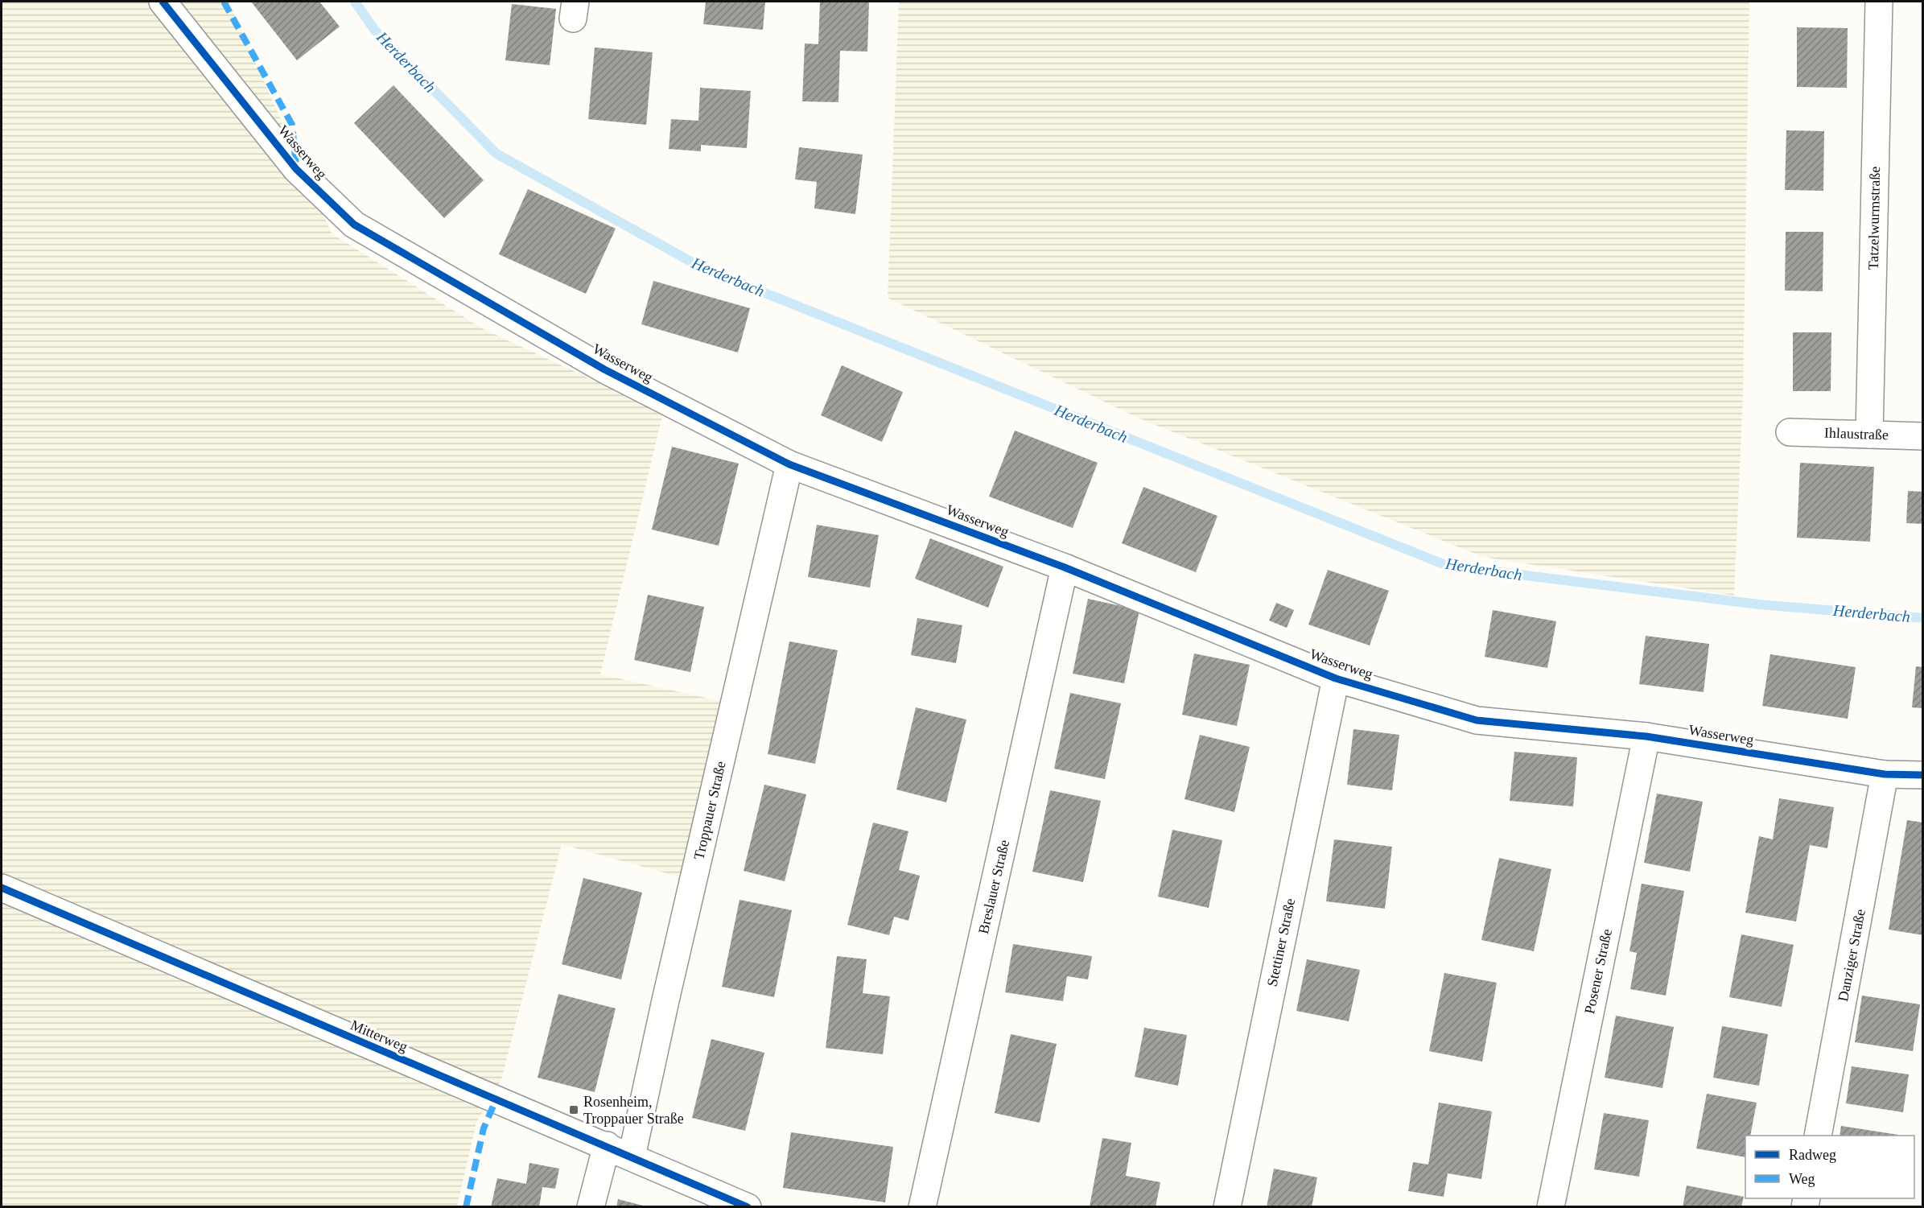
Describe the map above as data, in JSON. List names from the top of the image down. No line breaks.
{"streets":{"street":["Wasserweg","Tatzelwurmstraße","Ihlaustraße","Troppauer Straße","Breslauer Straße","Stettiner Straße","Danziger Straße","Posener Straße","Mitterweg"]},"crossings":[["Wasserweg","Troppauer Straße"],["Wasserweg","Breslauer Straße"],["Wasserweg","Stettiner Straße"],["Wasserweg","Danziger Straße"],["Wasserweg","Posener Straße"],["Tatzelwurmstraße","Ihlaustraße"],["Troppauer Straße","Mitterweg"]],"water":["Herderbach"],"places":{"transit":["Rosenheim, Troppauer Straße"]},"legend":["Radweg","Weg"]}
